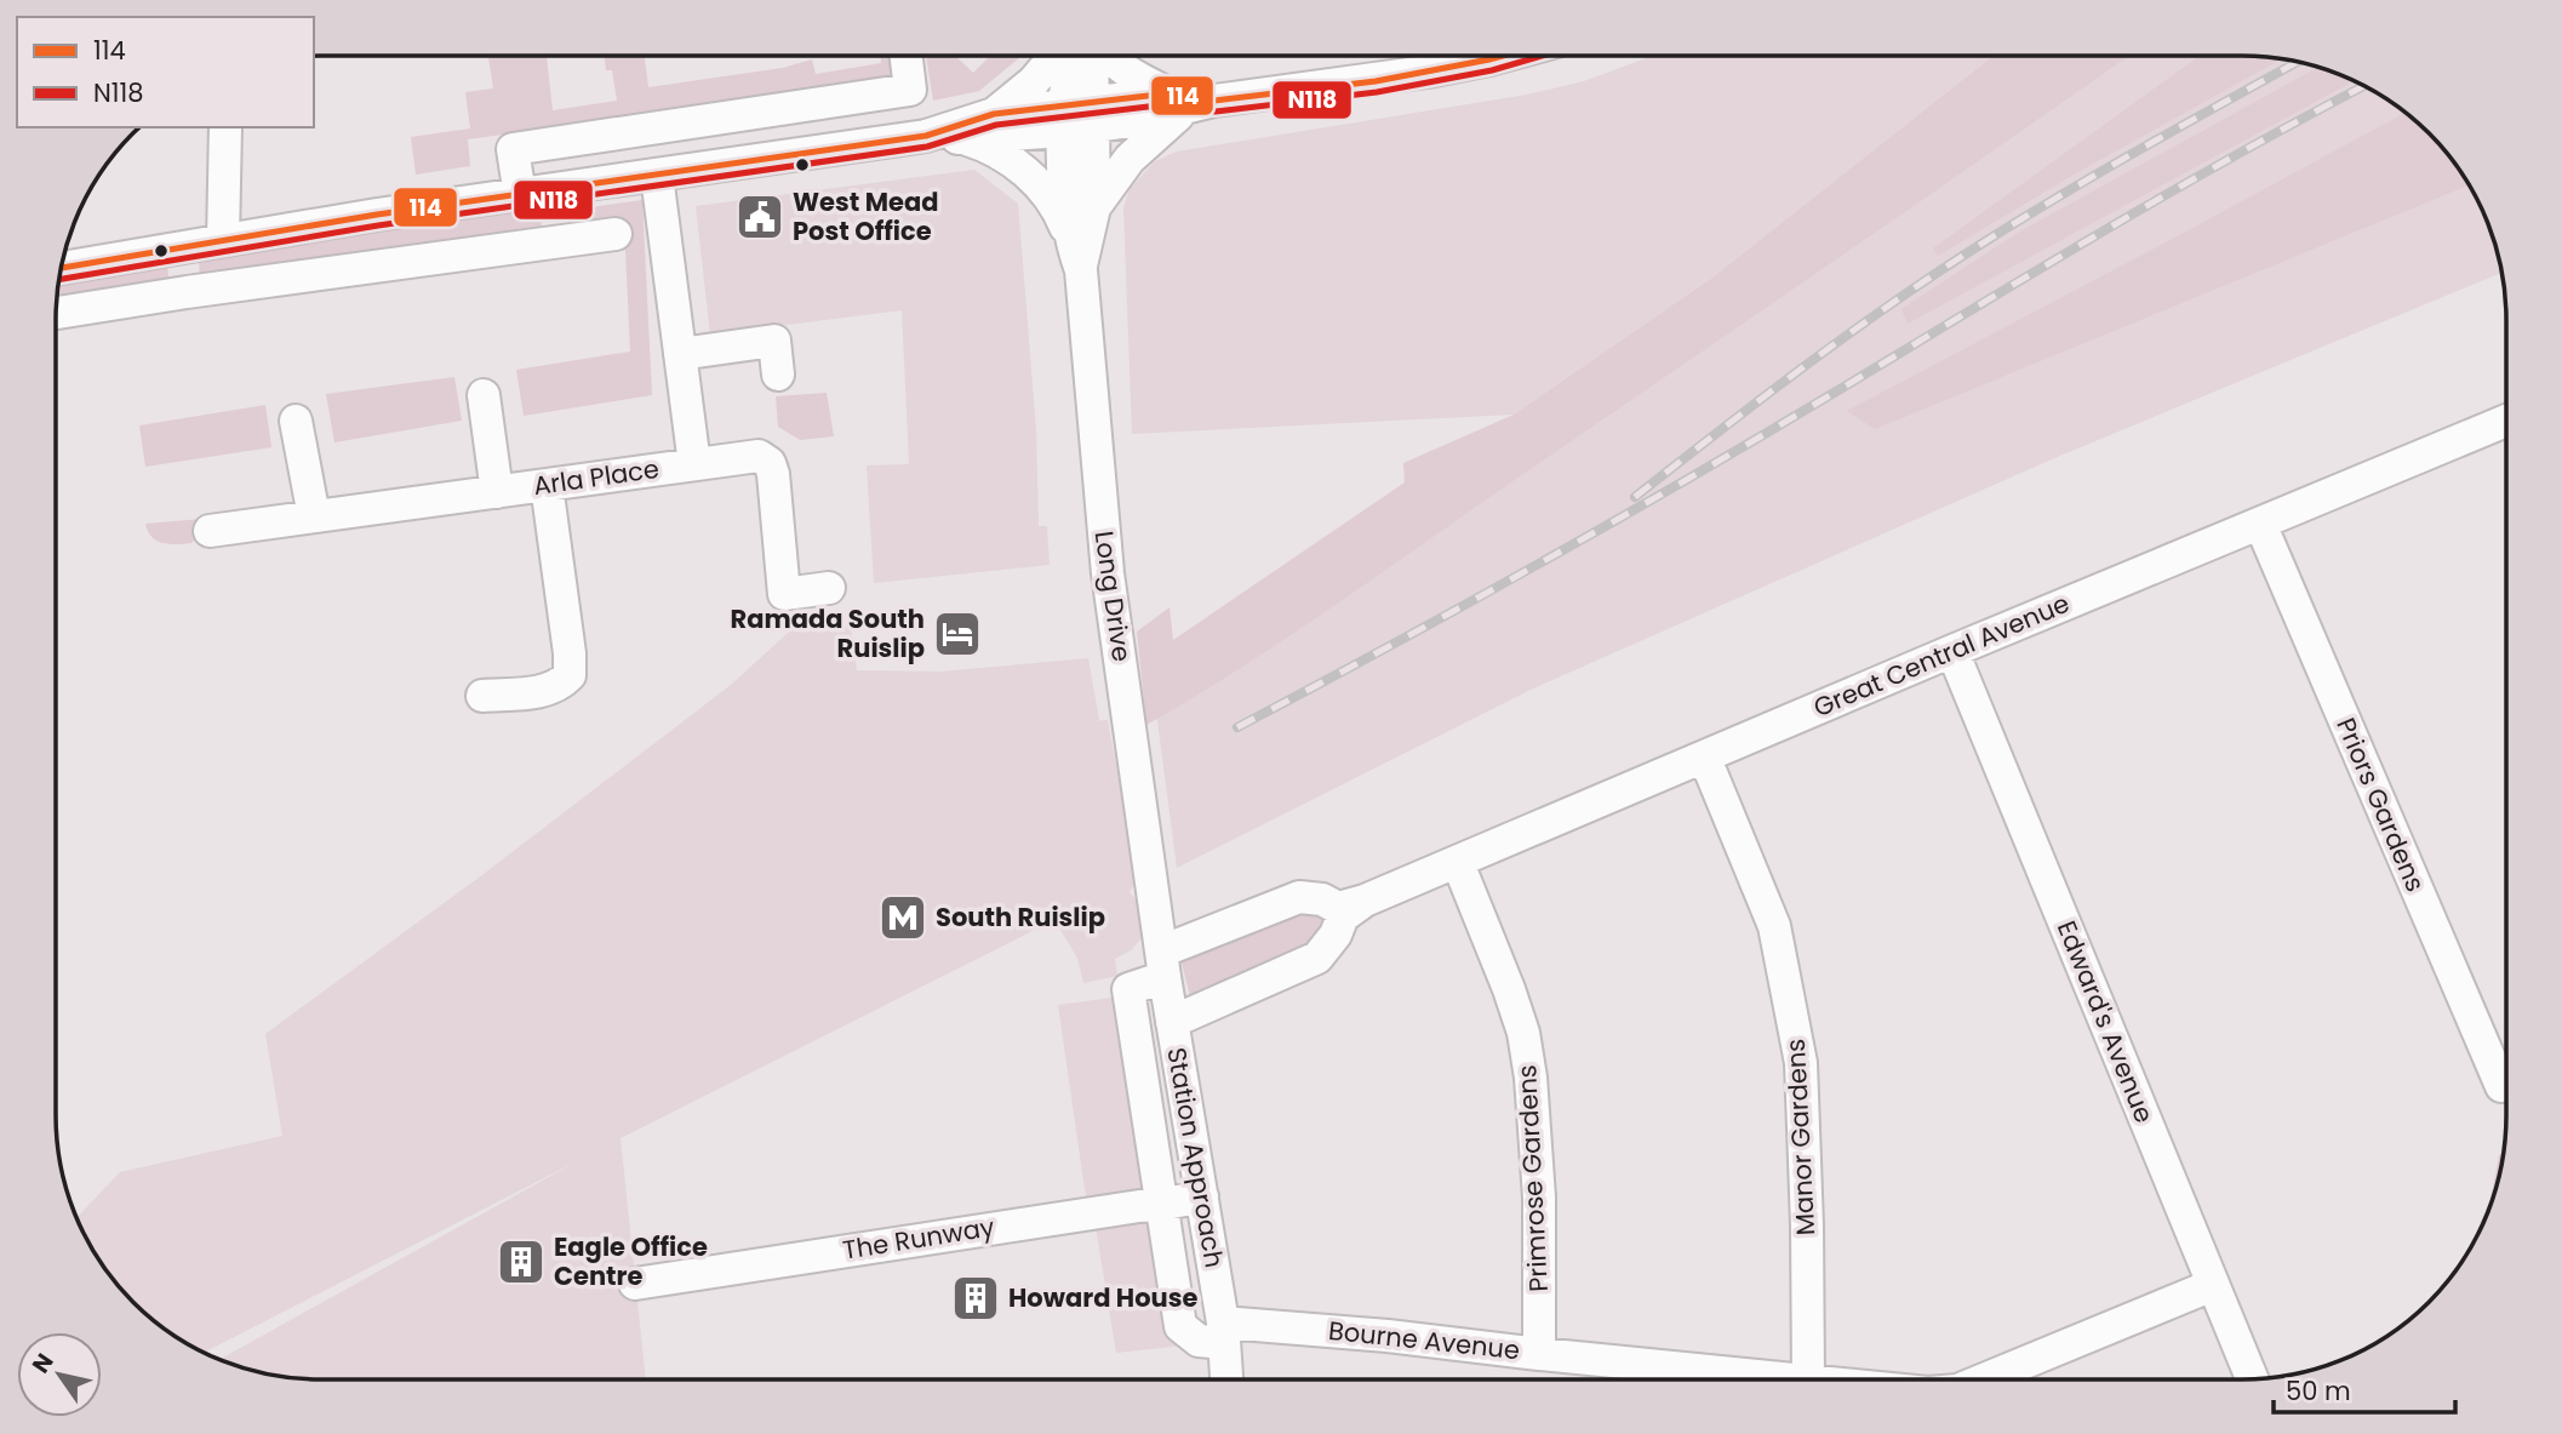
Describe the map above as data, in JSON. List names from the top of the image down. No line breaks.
{"streets":{"street":["Arla Place","Long Drive","Great Central Avenue","Priors Gardens","Edward's Avenue","Manor Gardens","Station Approach","Primrose Gardens","The Runway","Bourne Avenue"]},"crossings":[["Long Drive","Great Central Avenue"],["Long Drive","Station Approach"],["Great Central Avenue","Priors Gardens"],["Great Central Avenue","Edward's Avenue"],["Great Central Avenue","Manor Gardens"],["Great Central Avenue","Station Approach"],["Great Central Avenue","Primrose Gardens"],["Great Central Avenue","Bourne Avenue"],["Edward's Avenue","Bourne Avenue"],["Station Approach","The Runway"],["Station Approach","Bourne Avenue"],["Primrose Gardens","Bourne Avenue"],["The Runway","Bourne Avenue"]],"places":{"public building":["West Mead Post Office"],"hotel":["Ramada South Ruislip"],"metro station":["South Ruislip"],"building":["Eagle Office Centre","Howard House"]},"lines":["transit line 114","transit line N118"],"legend":["114","N118"],"scale_bar":"50 m","north":"top left"}
